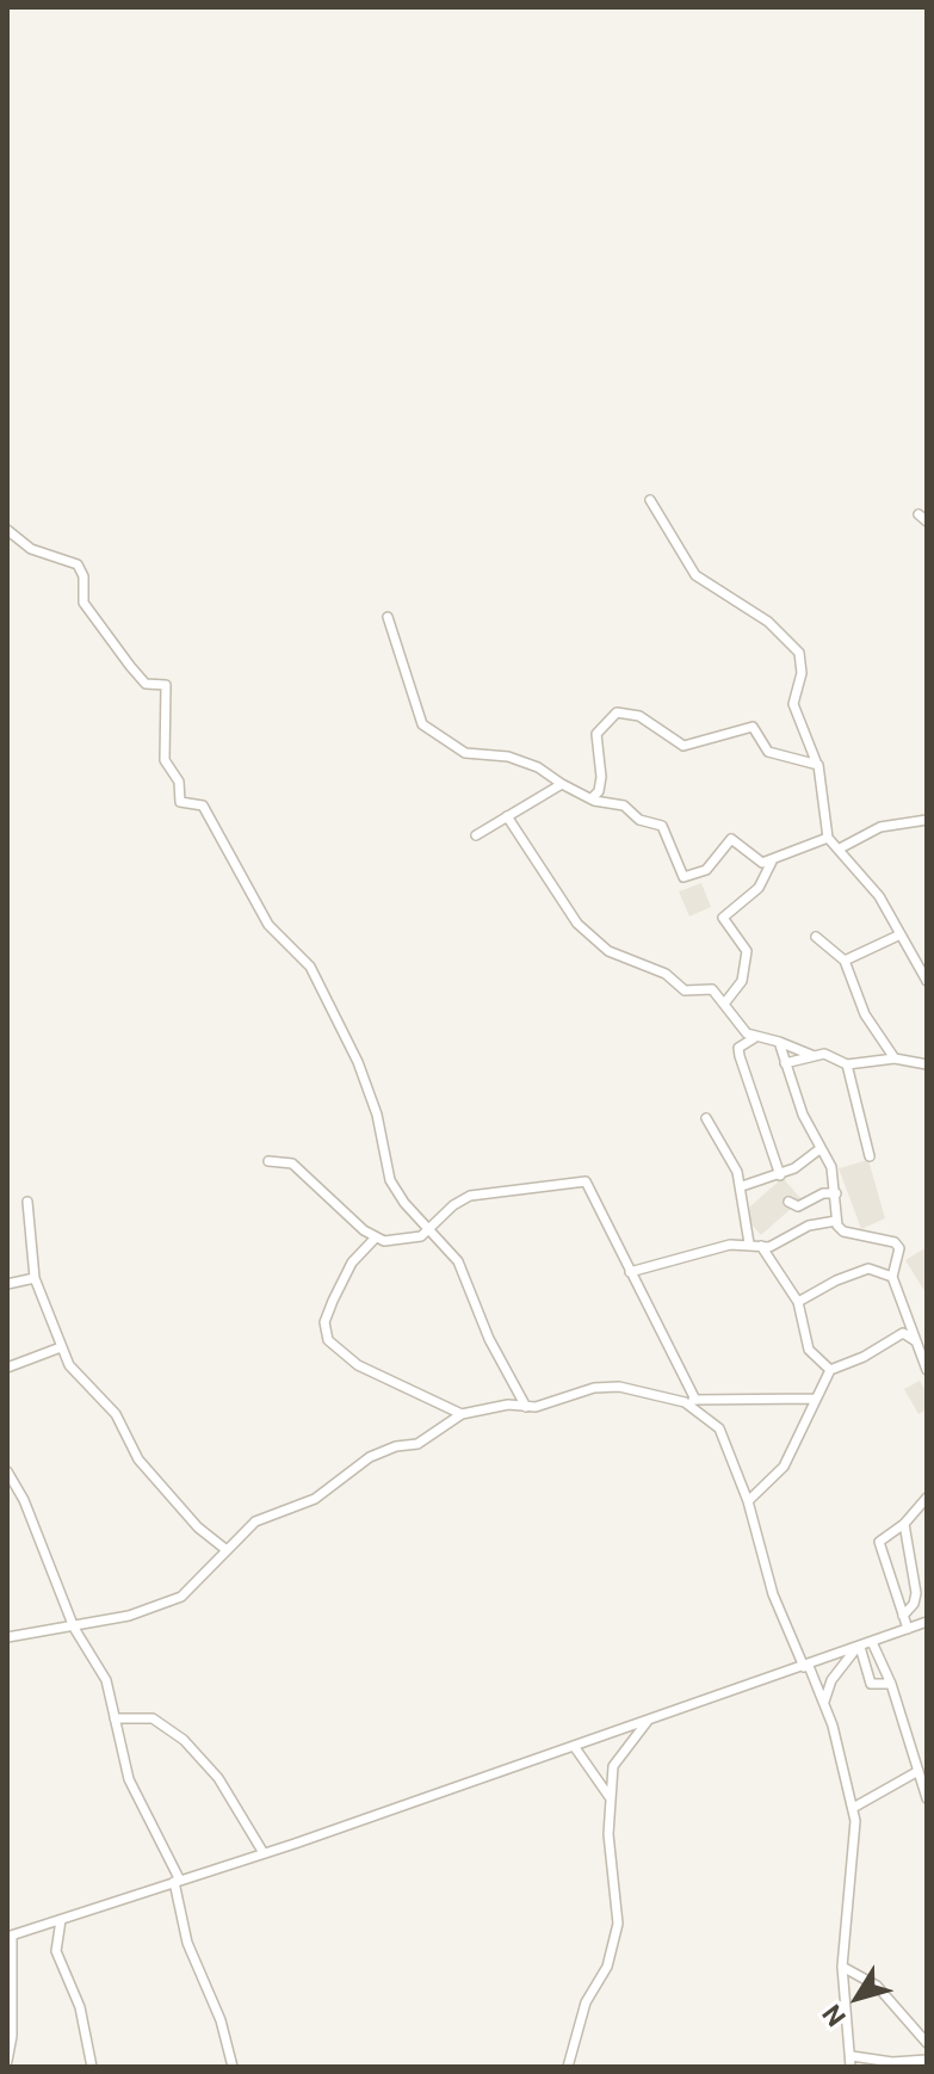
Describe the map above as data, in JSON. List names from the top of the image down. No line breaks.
{"north":"bottom left"}
